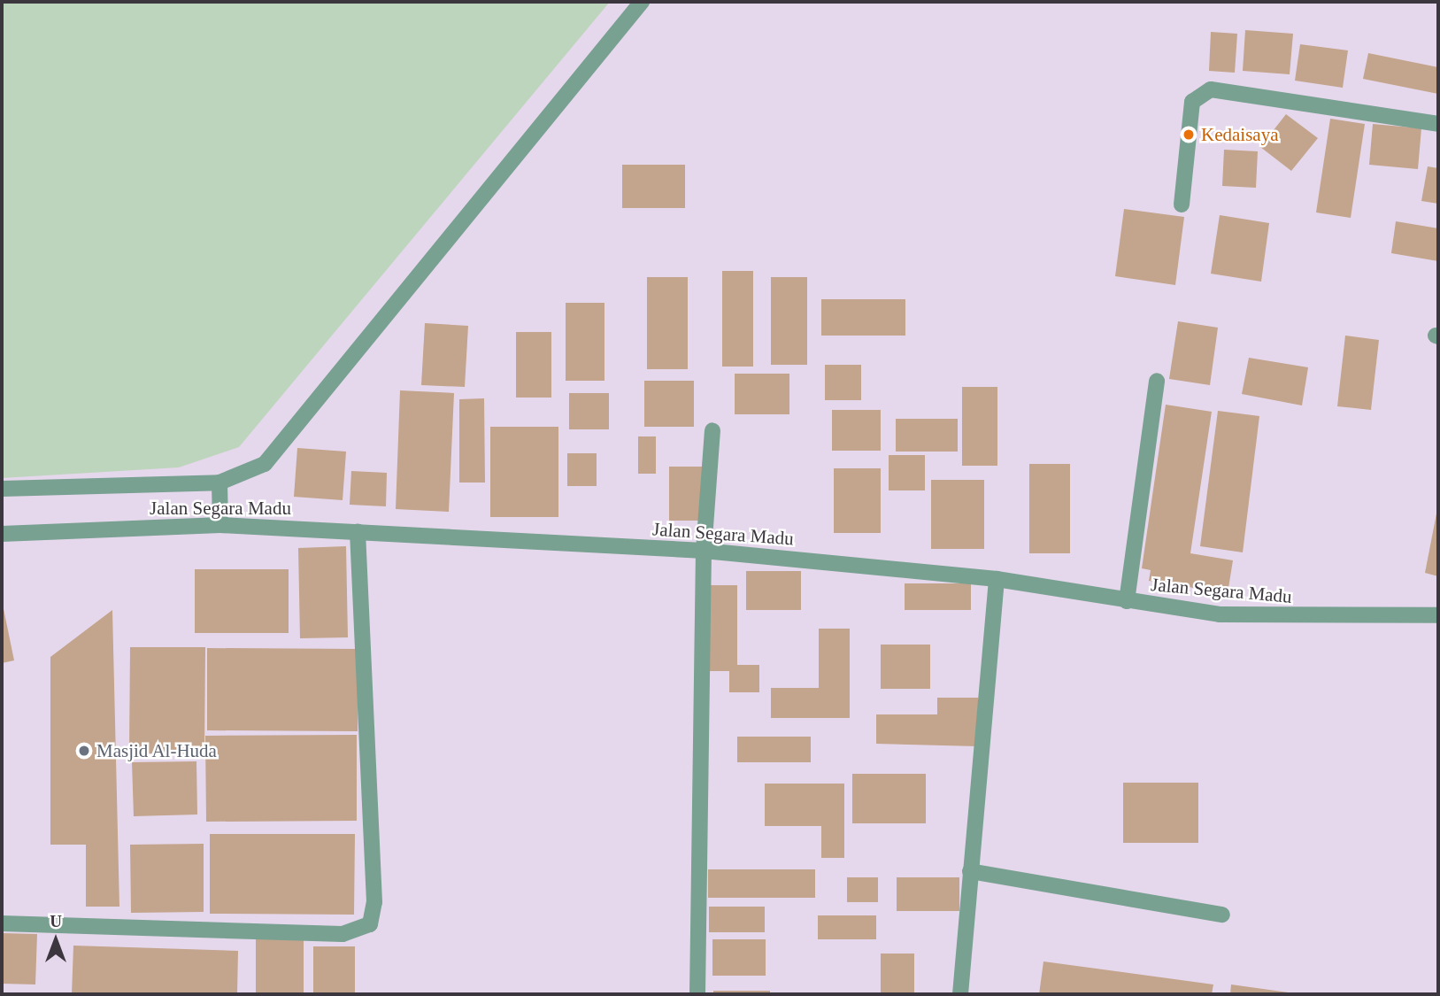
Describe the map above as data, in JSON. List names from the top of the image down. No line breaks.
{"streets":{"street":["Jalan Segara Madu"]},"places":["Kedaisaya","Masjid Al-Huda"],"north":"top"}
